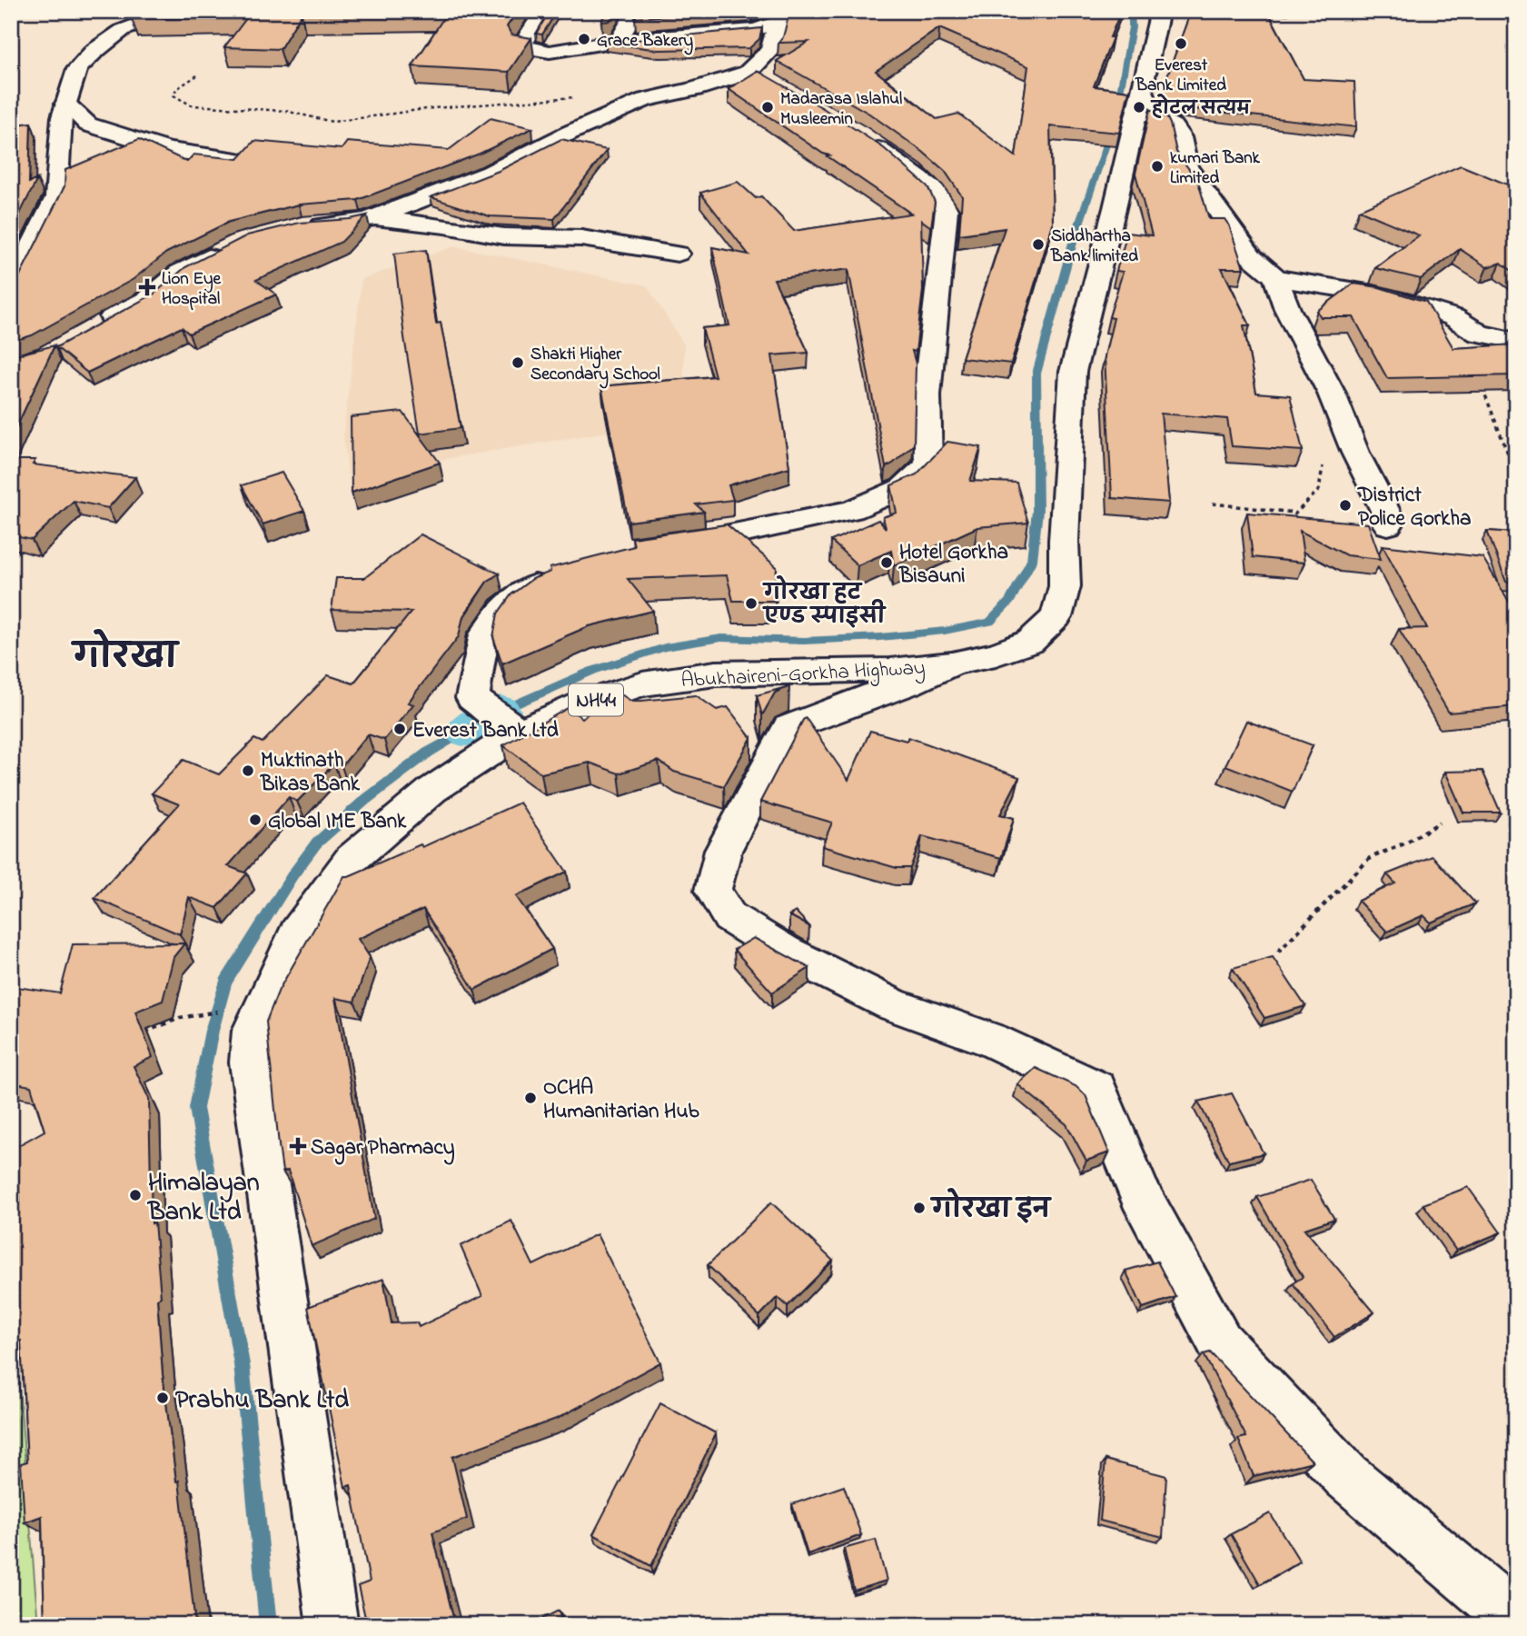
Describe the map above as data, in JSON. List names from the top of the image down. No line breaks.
{"streets":{"street":["Abukhaireni-Gorkha Highway","NH44"]},"districts":["गोरखा"],"places":{"other":["Grace Bakery","Everest Bank Limited","Madarasa Islahul Musleemin","होटल सत्यम","kumari Bank Limited","Siddhartha Bank limited","Shakti Higher Secondary School","District Police Gorkha","Hotel Gorkha Bisauni","गोरखा हट एण्ड स्पाइसी","Everest Bank Ltd","Muktinath Bikas Bank","Global IME Bank","OCHA Humanitarian Hub","Himalayan Bank Ltd","गोरखा इन","Prabhu Bank Ltd"],"health":["Lion Eye Hospital","Sagar Pharmacy"]}}
